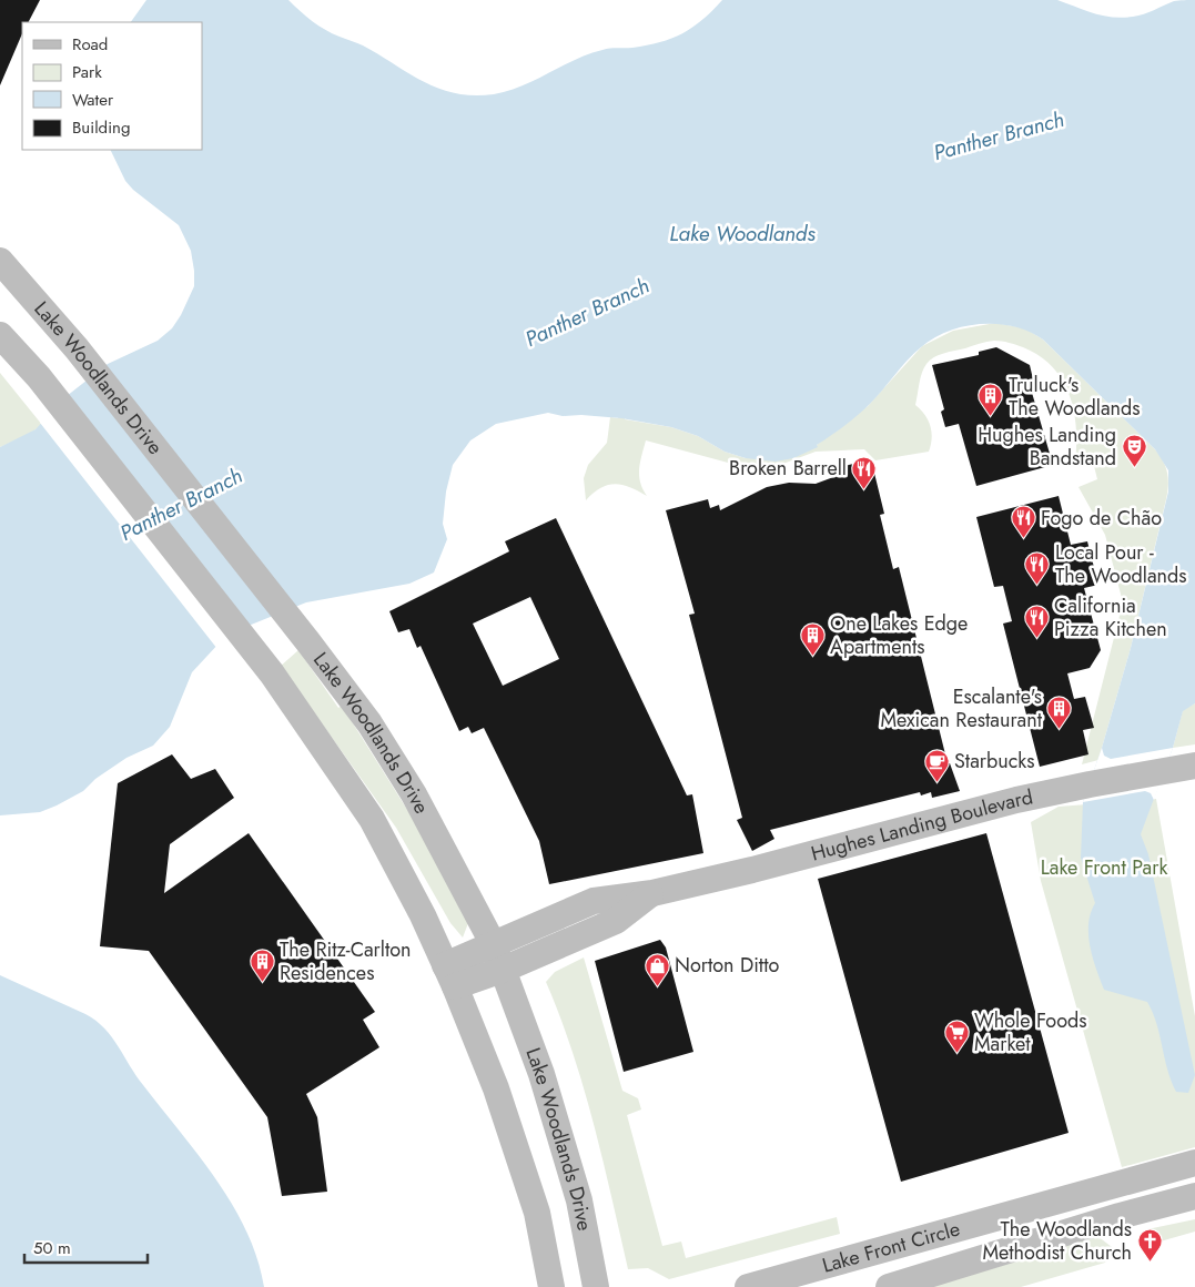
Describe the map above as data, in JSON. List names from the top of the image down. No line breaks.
{"streets":{"main road":["Lake Woodlands Drive","Hughes Landing Boulevard","Lake Front Circle"]},"crossings":[["Lake Woodlands Drive","Hughes Landing Boulevard"]],"water":["Panther Branch","Lake Woodlands"],"parks":["Lake Front Park"],"places":{"building":["Truluck's The Woodlands","One Lakes Edge Apartments","Escalante's Mexican Restaurant","The Ritz-Carlton Residences"],"theatre":["Hughes Landing Bandstand"],"restaurant":["Broken Barrell","Fogo de Chão","Local Pour - The Woodlands","California Pizza Kitchen"],"cafe":["Starbucks"],"shop":["Norton Ditto"],"supermarket":["Whole Foods Market"],"church":["The Woodlands Methodist Church"]},"legend":["Road","Park","Water","Building"],"scale_bar":"50 m"}
